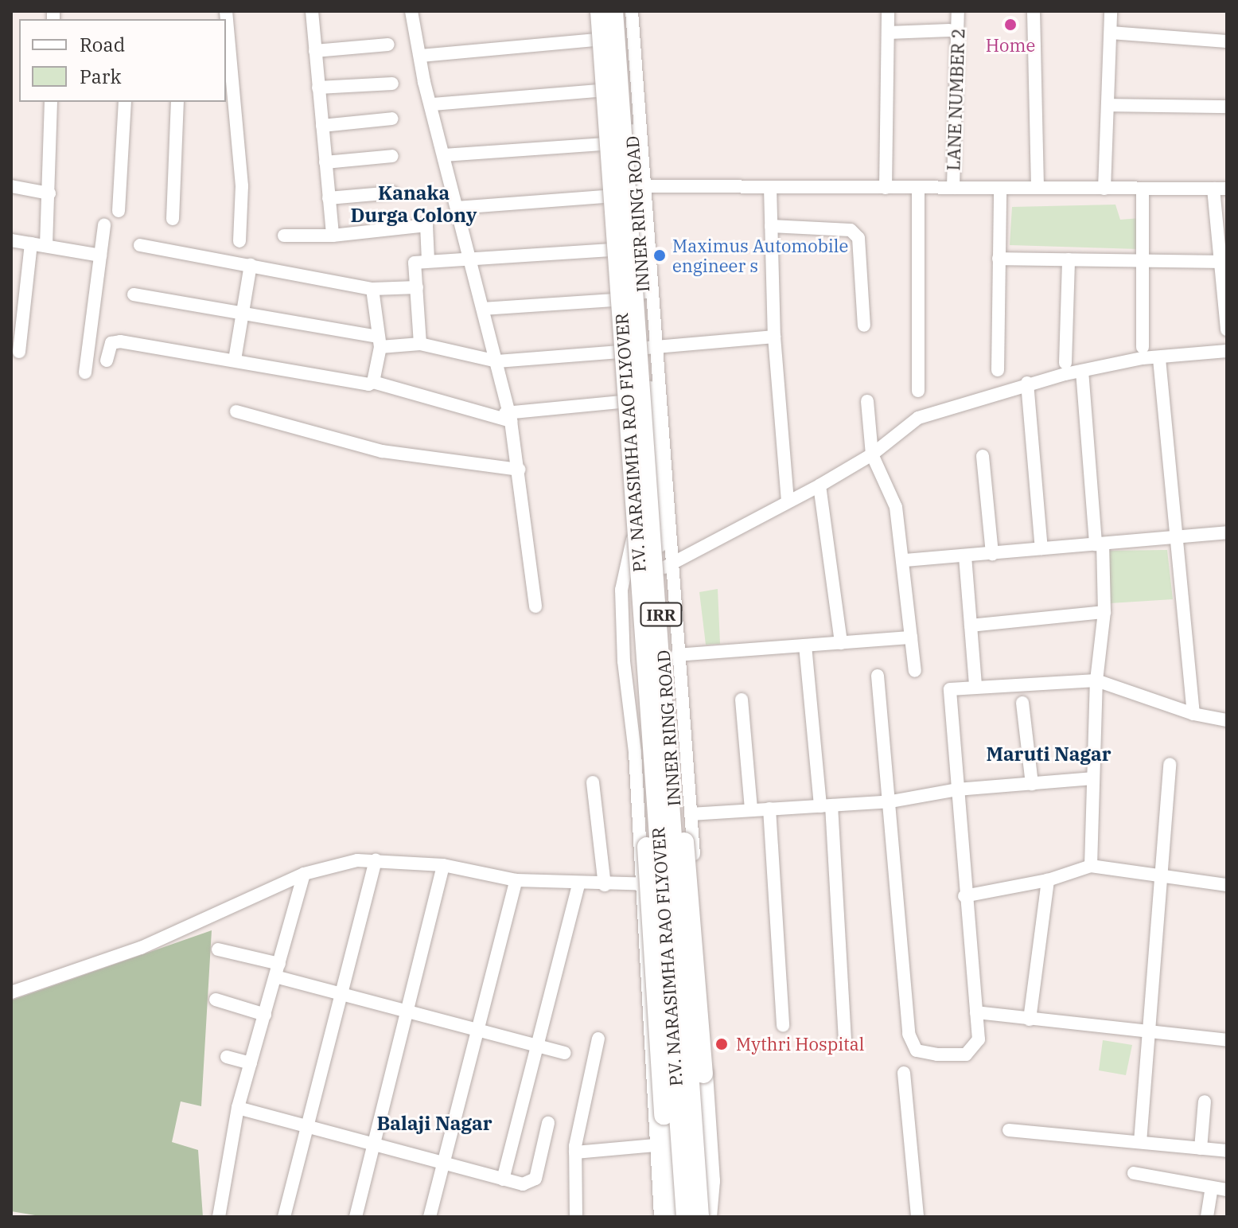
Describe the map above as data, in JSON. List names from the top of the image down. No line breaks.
{"streets":{"highway":["P.V. NARASIMHA RAO FLYOVER"],"main road":["INNER RING ROAD","IRR"],"street":["LANE NUMBER 2"]},"crossings":[["INNER RING ROAD","P.V. NARASIMHA RAO FLYOVER"]],"districts":["Kanaka Durga Colony","Maruti Nagar","Balaji Nagar"],"places":["Home","Maximus Automobile engineer s","Mythri Hospital"],"legend":["Road","Park"]}
